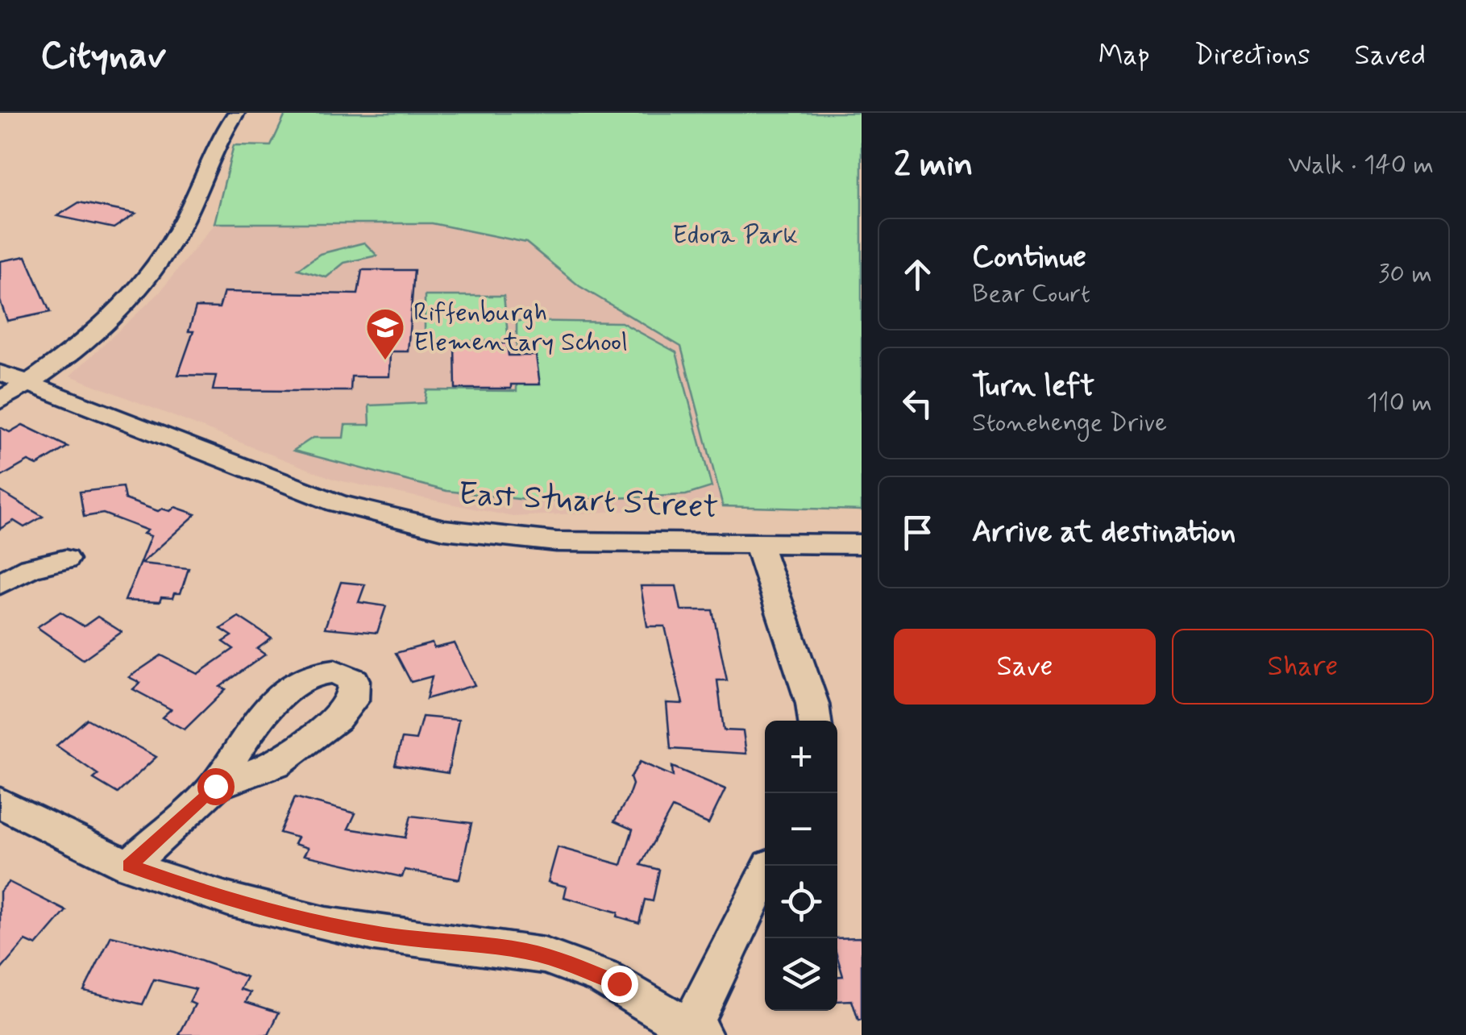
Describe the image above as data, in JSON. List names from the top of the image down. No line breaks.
{"streets":{"street":["East Stuart Street"]},"parks":["Edora Park"],"places":{"school or university":["Riffenburgh Elementary School"]},"page":{"header":"Citynav","nav":["Map","Directions","Saved"],"heading":["2 min","Walk · 140 m"],"list":[["Continue","Bear Court","30 m"],["Turn left","Stonehenge Drive","110 m"],"Arrive at destination"],"buttons":["Save","Share"],"map_buttons":["+","−"]}}
